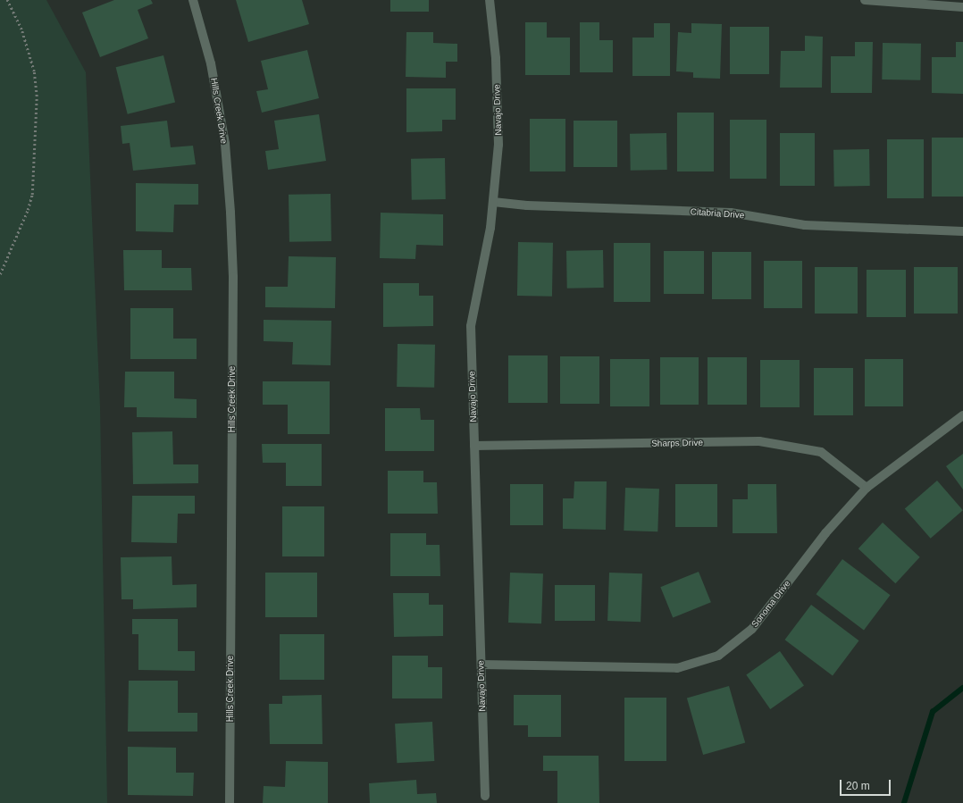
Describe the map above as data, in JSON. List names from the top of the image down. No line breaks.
{"streets":{"street":["Navajo Drive","Hills Creek Drive","Citabria Drive","Sharps Drive","Sonoma Drive"]},"crossings":[["Navajo Drive","Citabria Drive"],["Navajo Drive","Sharps Drive"],["Navajo Drive","Sonoma Drive"],["Sharps Drive","Sonoma Drive"]],"scale_bar":"20 m"}
